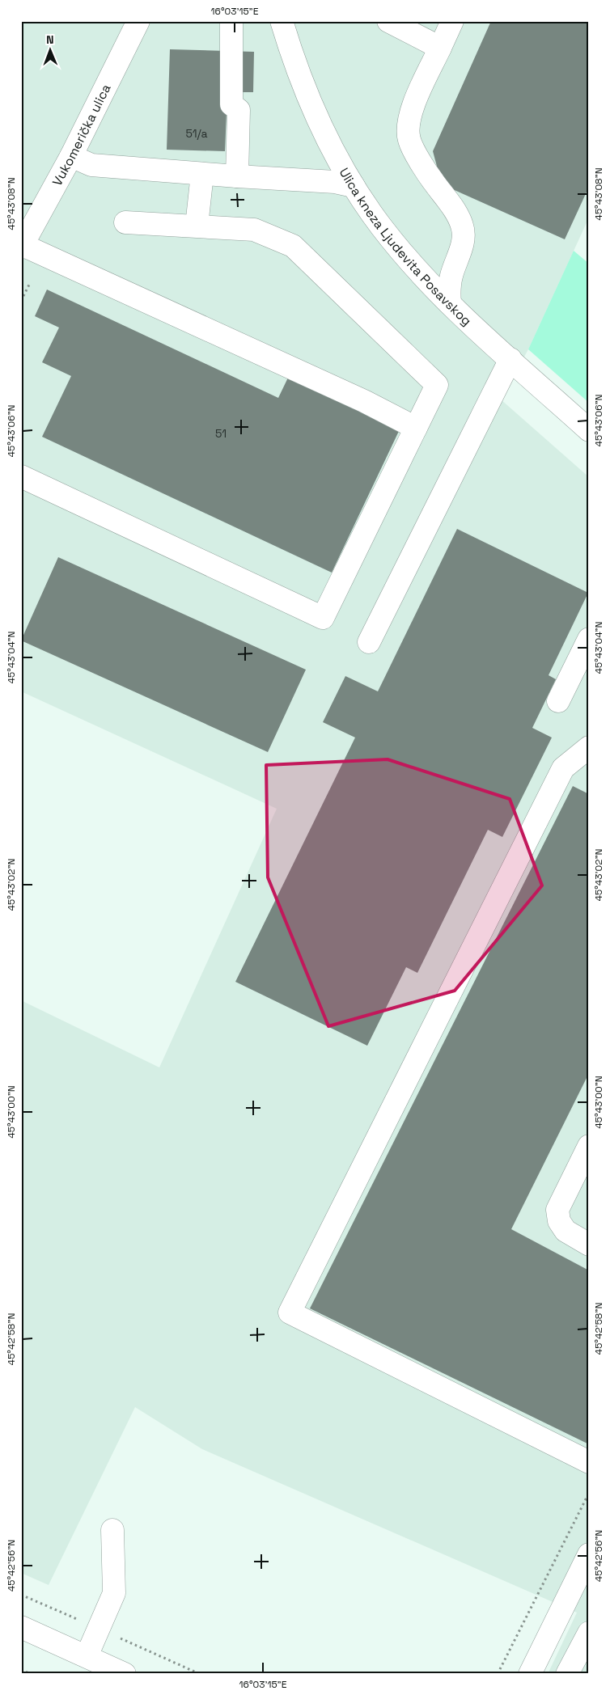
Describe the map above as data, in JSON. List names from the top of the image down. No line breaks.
{"streets":{"main road":["Vukomerička ulica","Ulica kneza Ljudevita Posavskog"]},"house_numbers":["51/a","51"],"north":"top","coordinates":["16°03'15\"E","45°43'08\"N","45°43'06\"N","45°43'04\"N","45°43'02\"N","45°43'00\"N","45°42'58\"N","45°42'56\"N"]}
